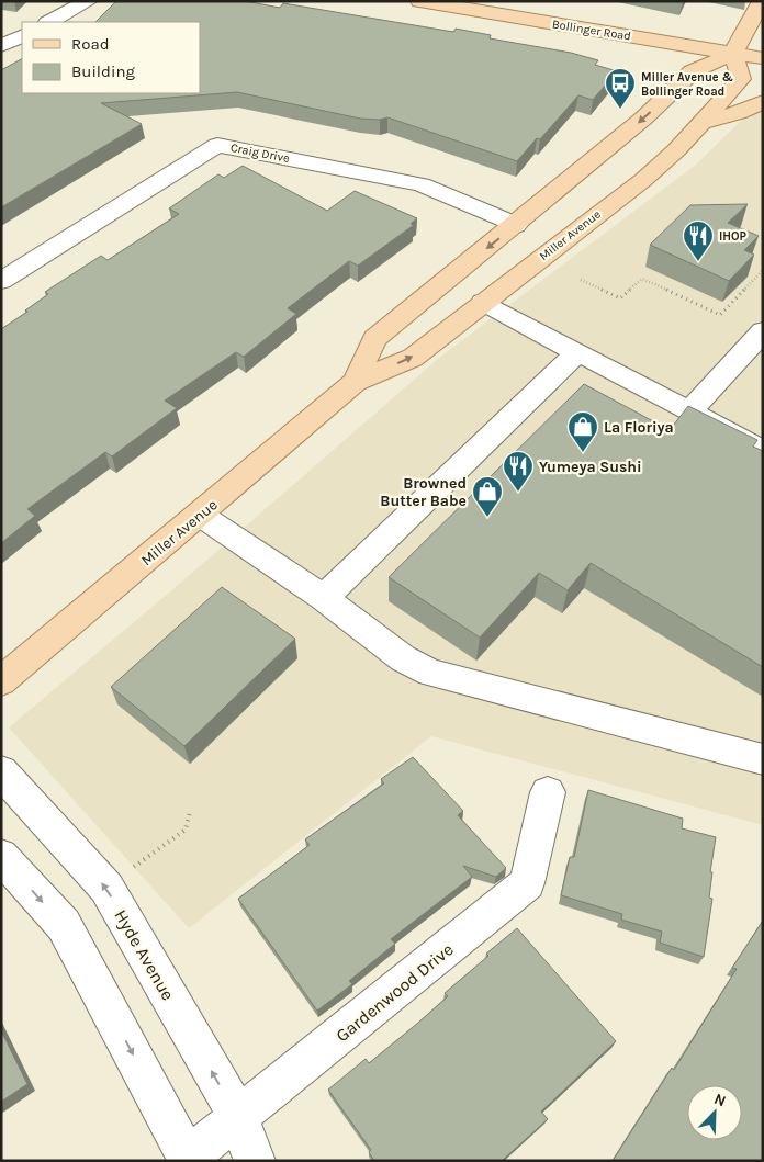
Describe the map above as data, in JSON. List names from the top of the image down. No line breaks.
{"streets":{"main road":["Bollinger Road","Miller Avenue"],"street":["Craig Drive","Hyde Avenue","Gardenwood Drive"]},"crossings":[["Bollinger Road","Miller Avenue"],["Craig Drive","Miller Avenue"],["Hyde Avenue","Gardenwood Drive"]],"places":{"bus stop":["Miller Avenue & Bollinger Road"],"restaurant":["IHOP","Yumeya Sushi"],"shop":["La Floriya","Browned Butter Babe"]},"legend":["Road","Building"],"north":"top right"}
